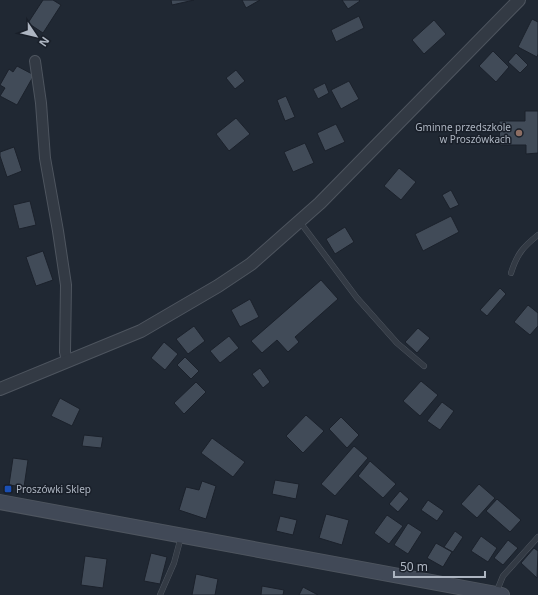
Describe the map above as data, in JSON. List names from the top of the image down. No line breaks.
{"places":{"other":["Gminne przedszkole w Proszówkach"],"transit":["Proszówki Sklep"]},"scale_bar":"50 m","north":"bottom right"}
